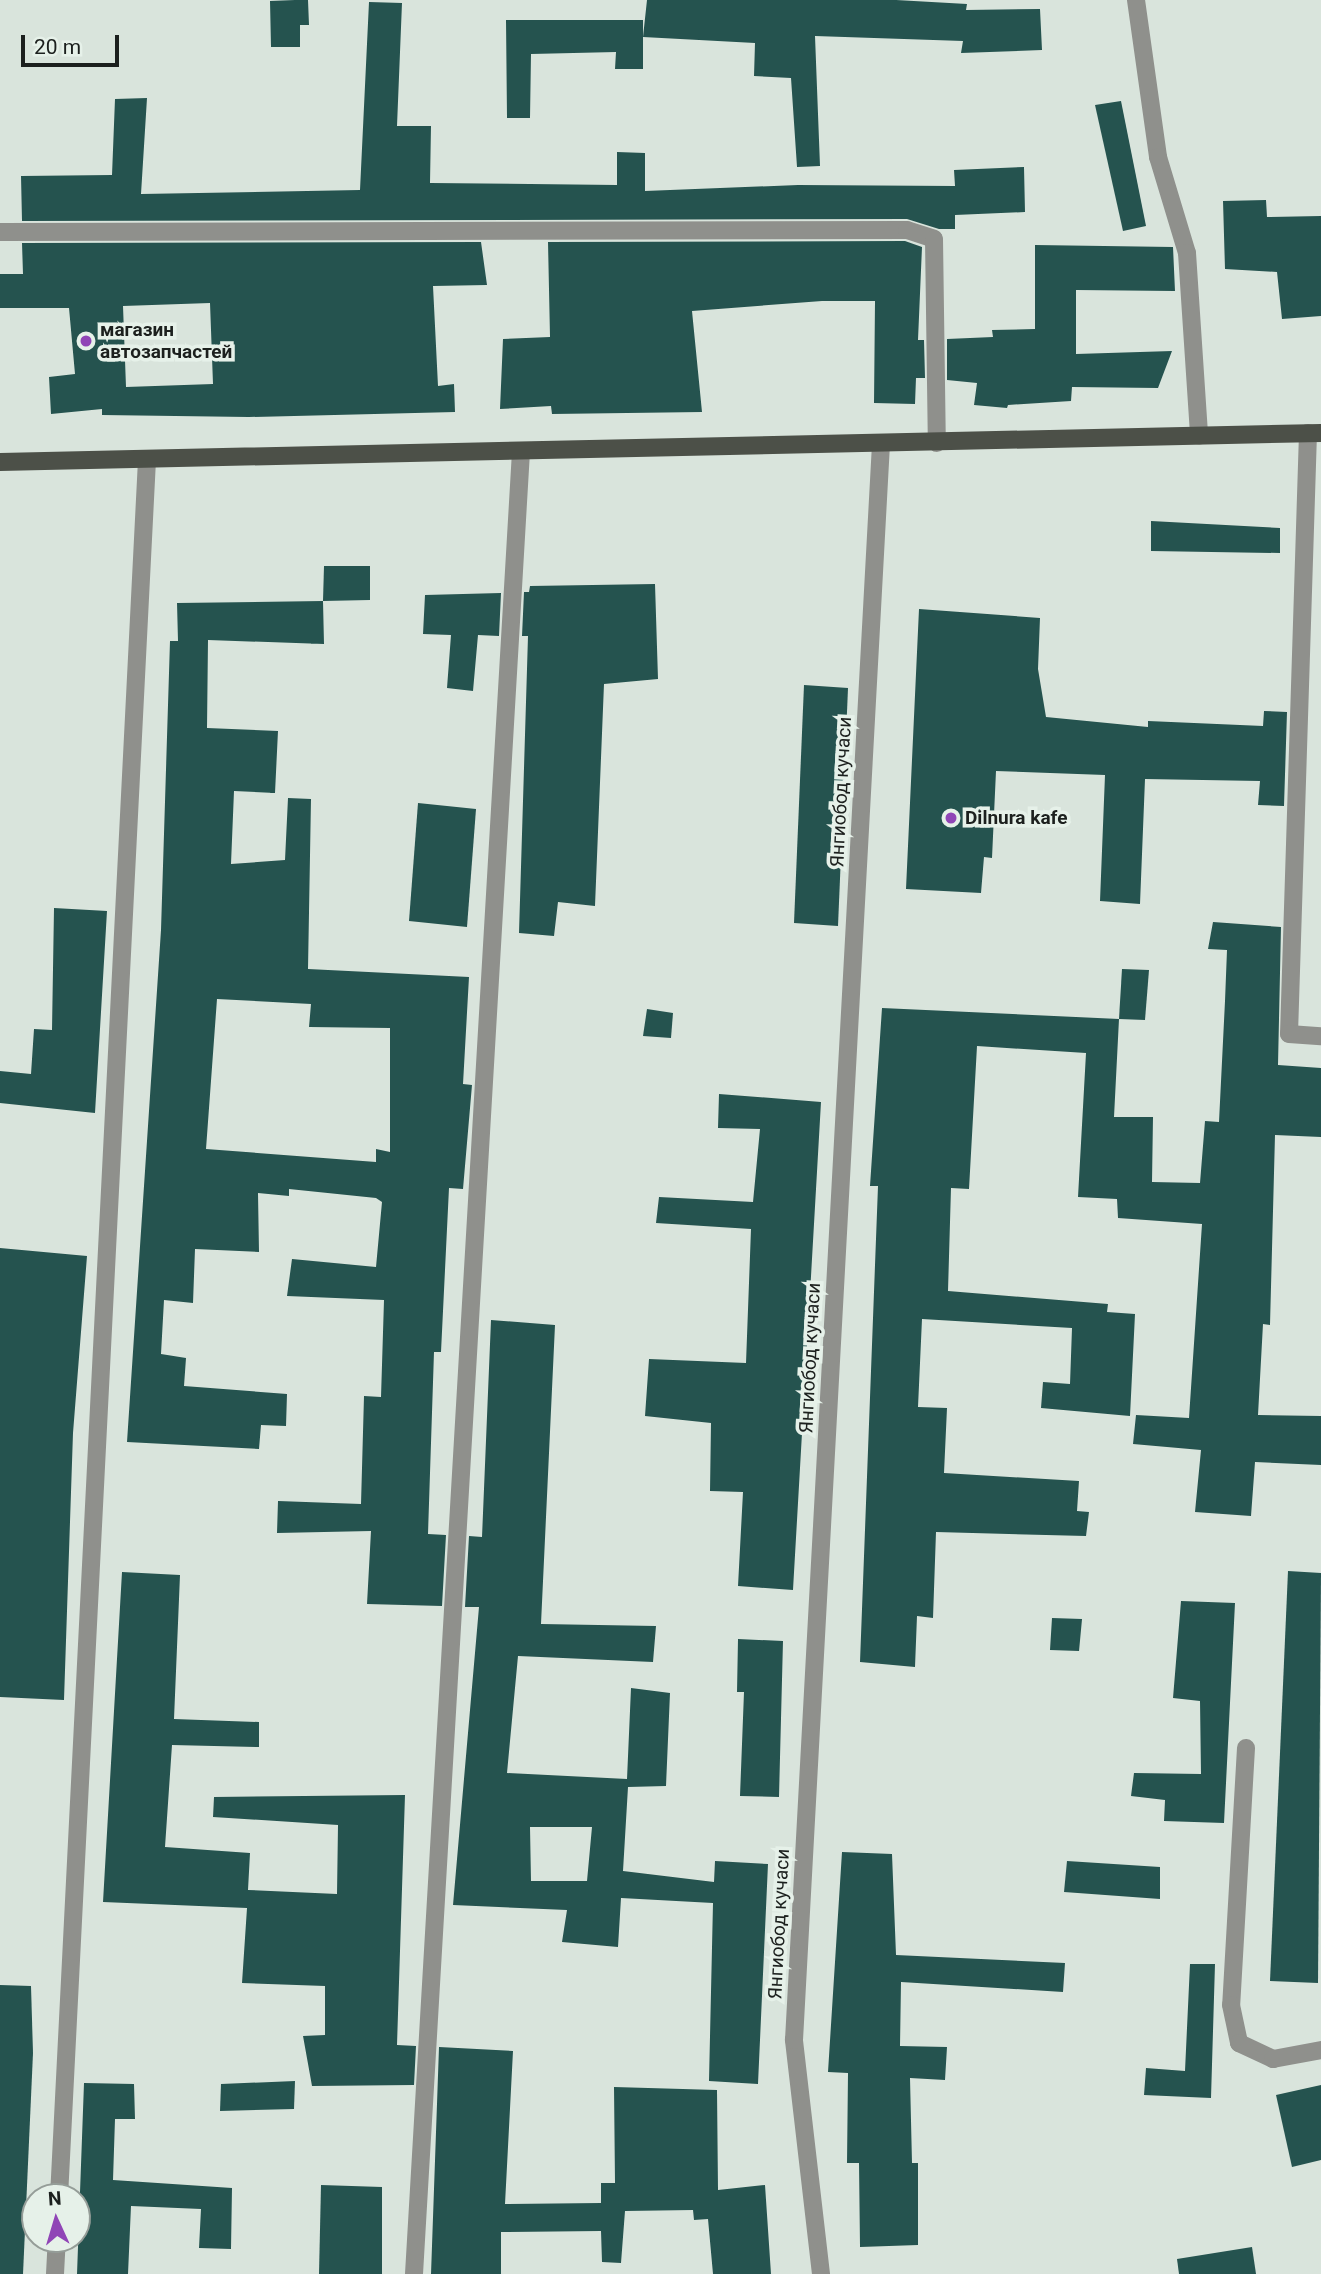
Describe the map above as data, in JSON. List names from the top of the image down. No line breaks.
{"streets":{"street":["Янгиобод кучаси"]},"places":["магазин автозапчастей","Dilnura kafe"],"scale_bar":"20 m","north":"top"}
